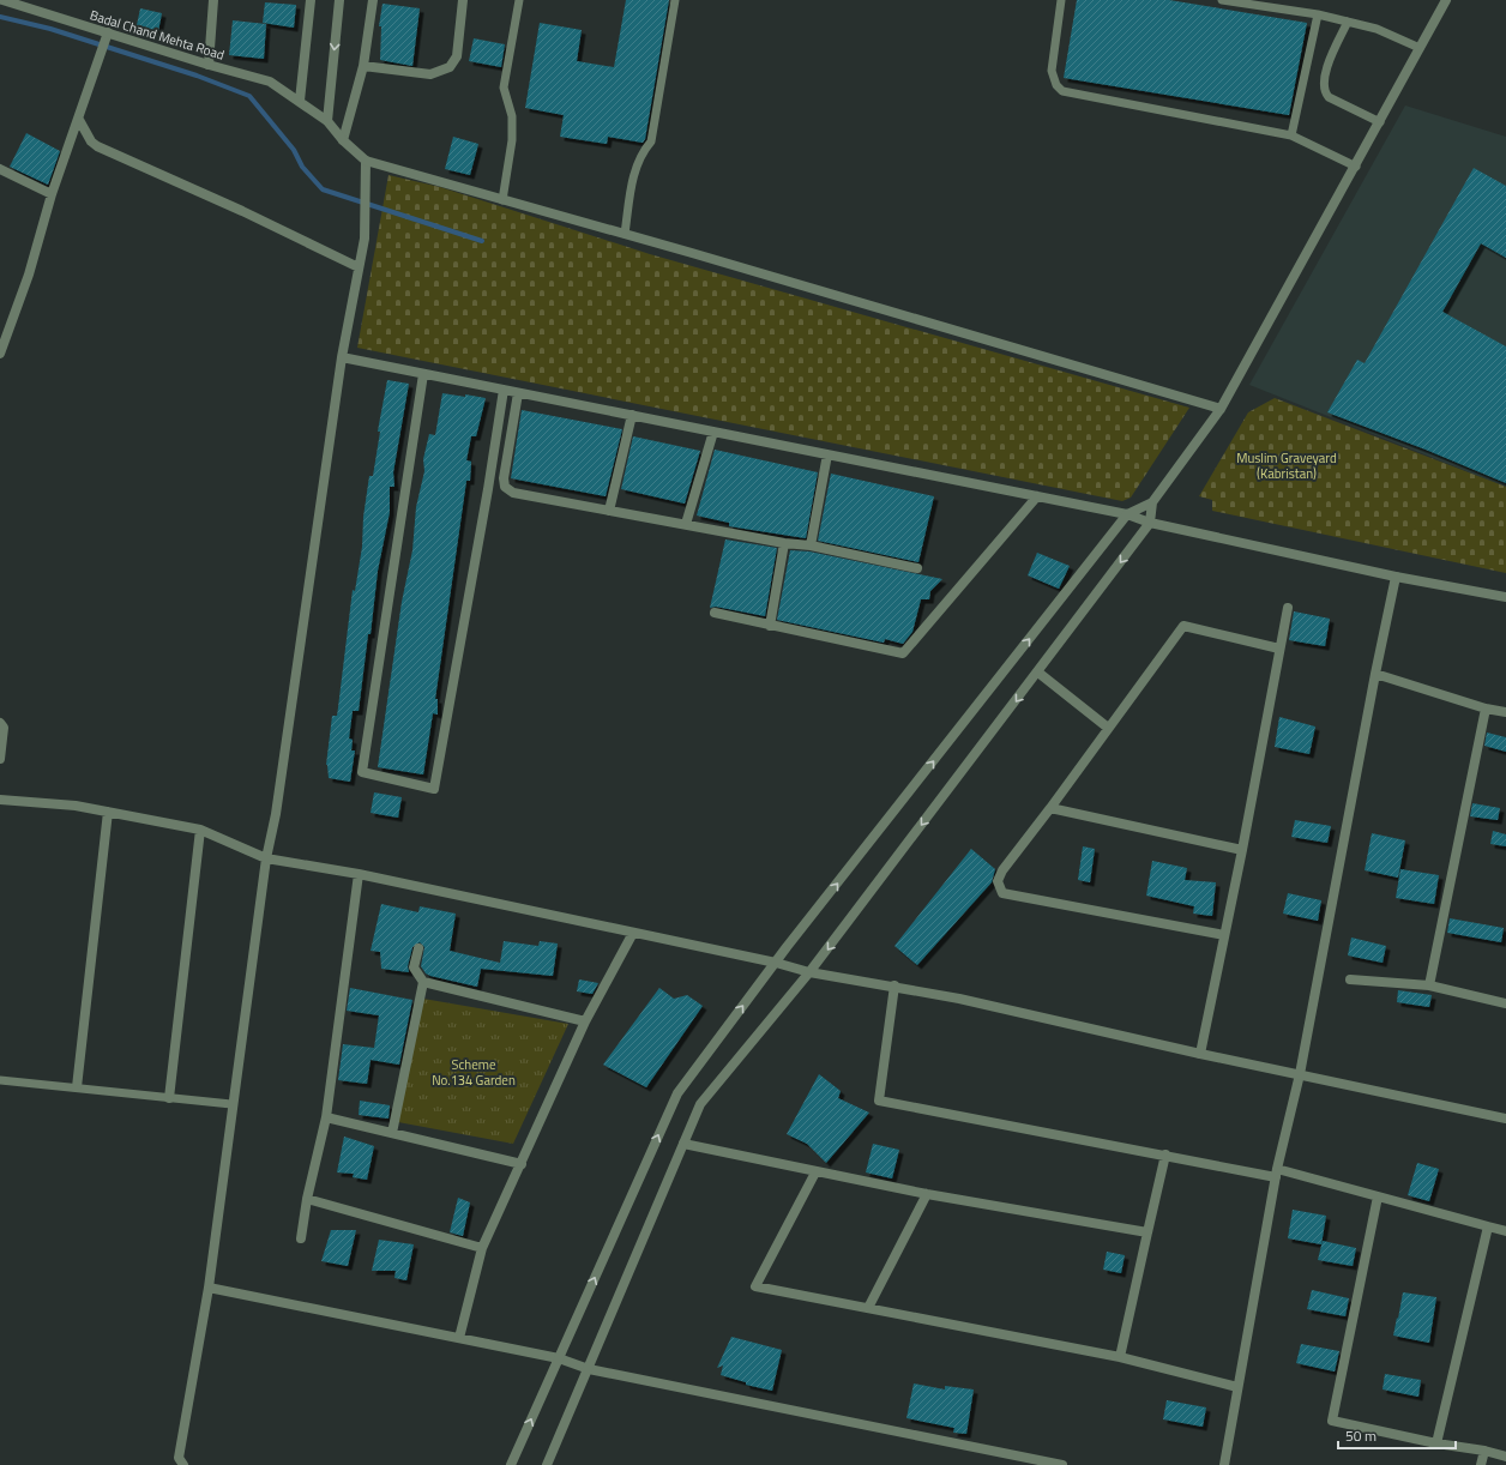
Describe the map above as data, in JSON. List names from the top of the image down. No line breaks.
{"streets":{"street":["Badal Chand Mehta Road"]},"parks":["Muslim Graveyard (Kabristan)","Scheme No.134 Garden"],"scale_bar":"50 m"}
